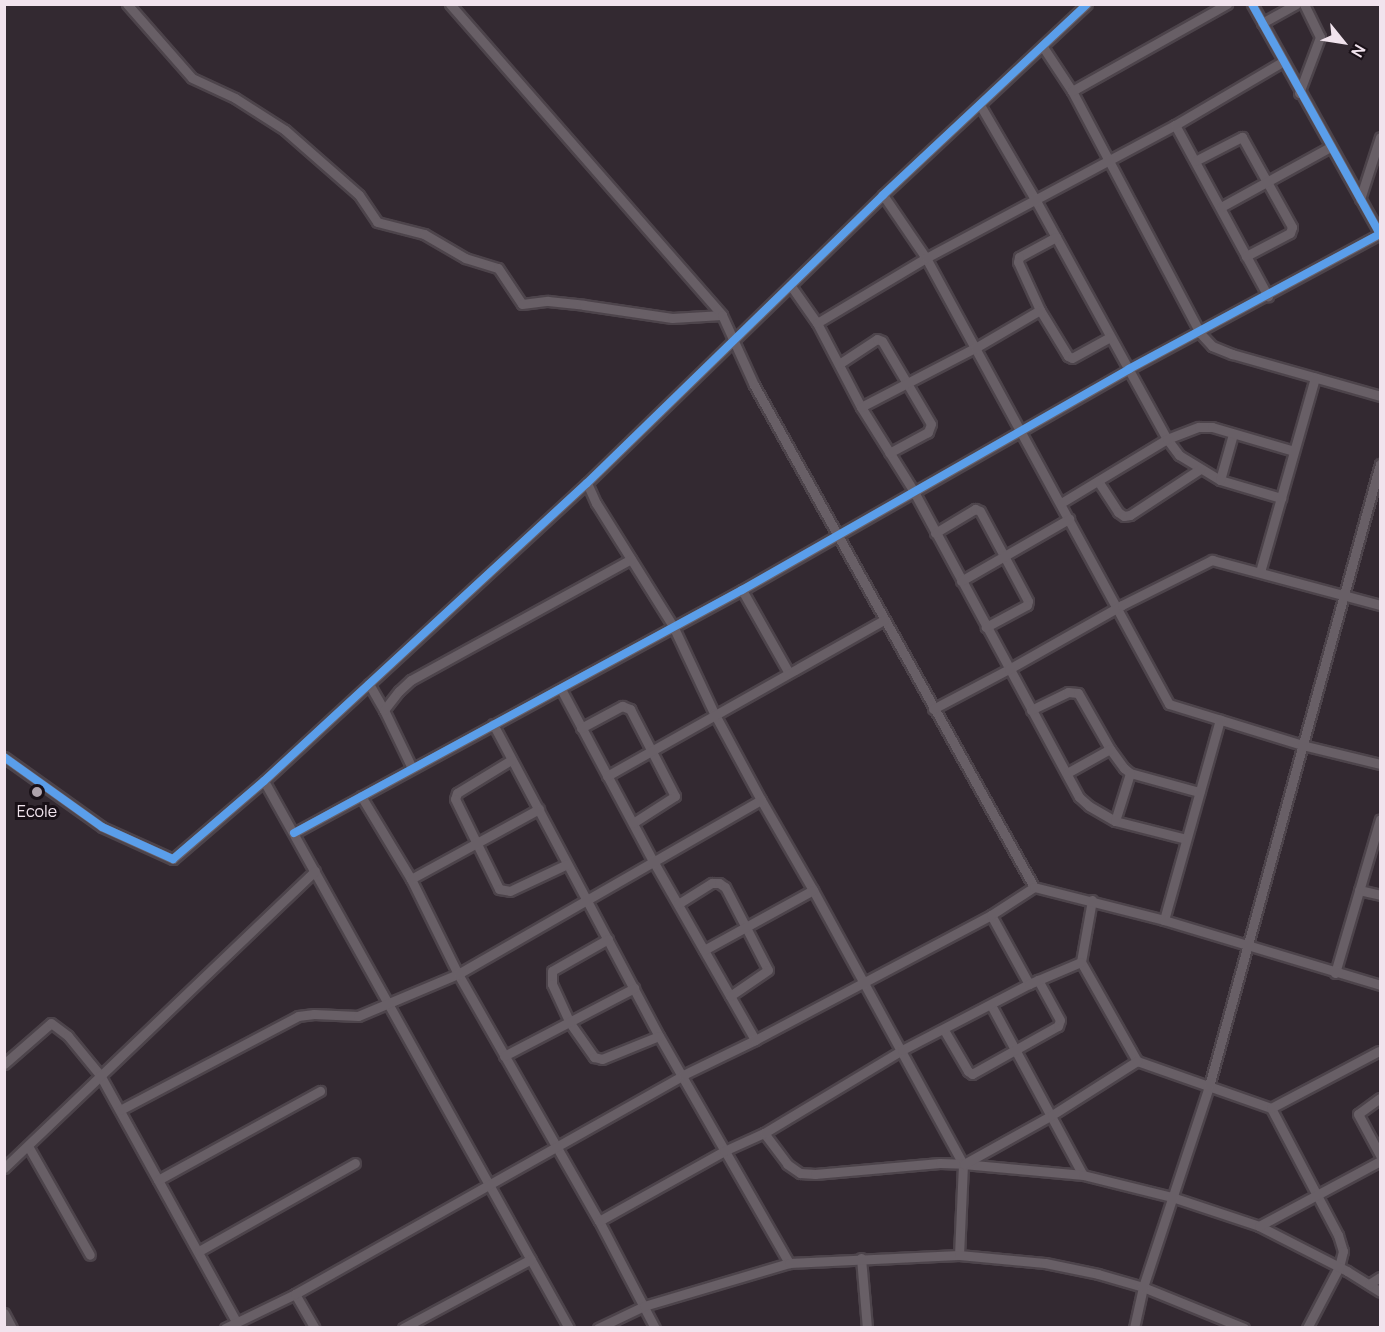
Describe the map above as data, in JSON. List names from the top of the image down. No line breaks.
{"places":["Ecole"],"north":"bottom right"}
